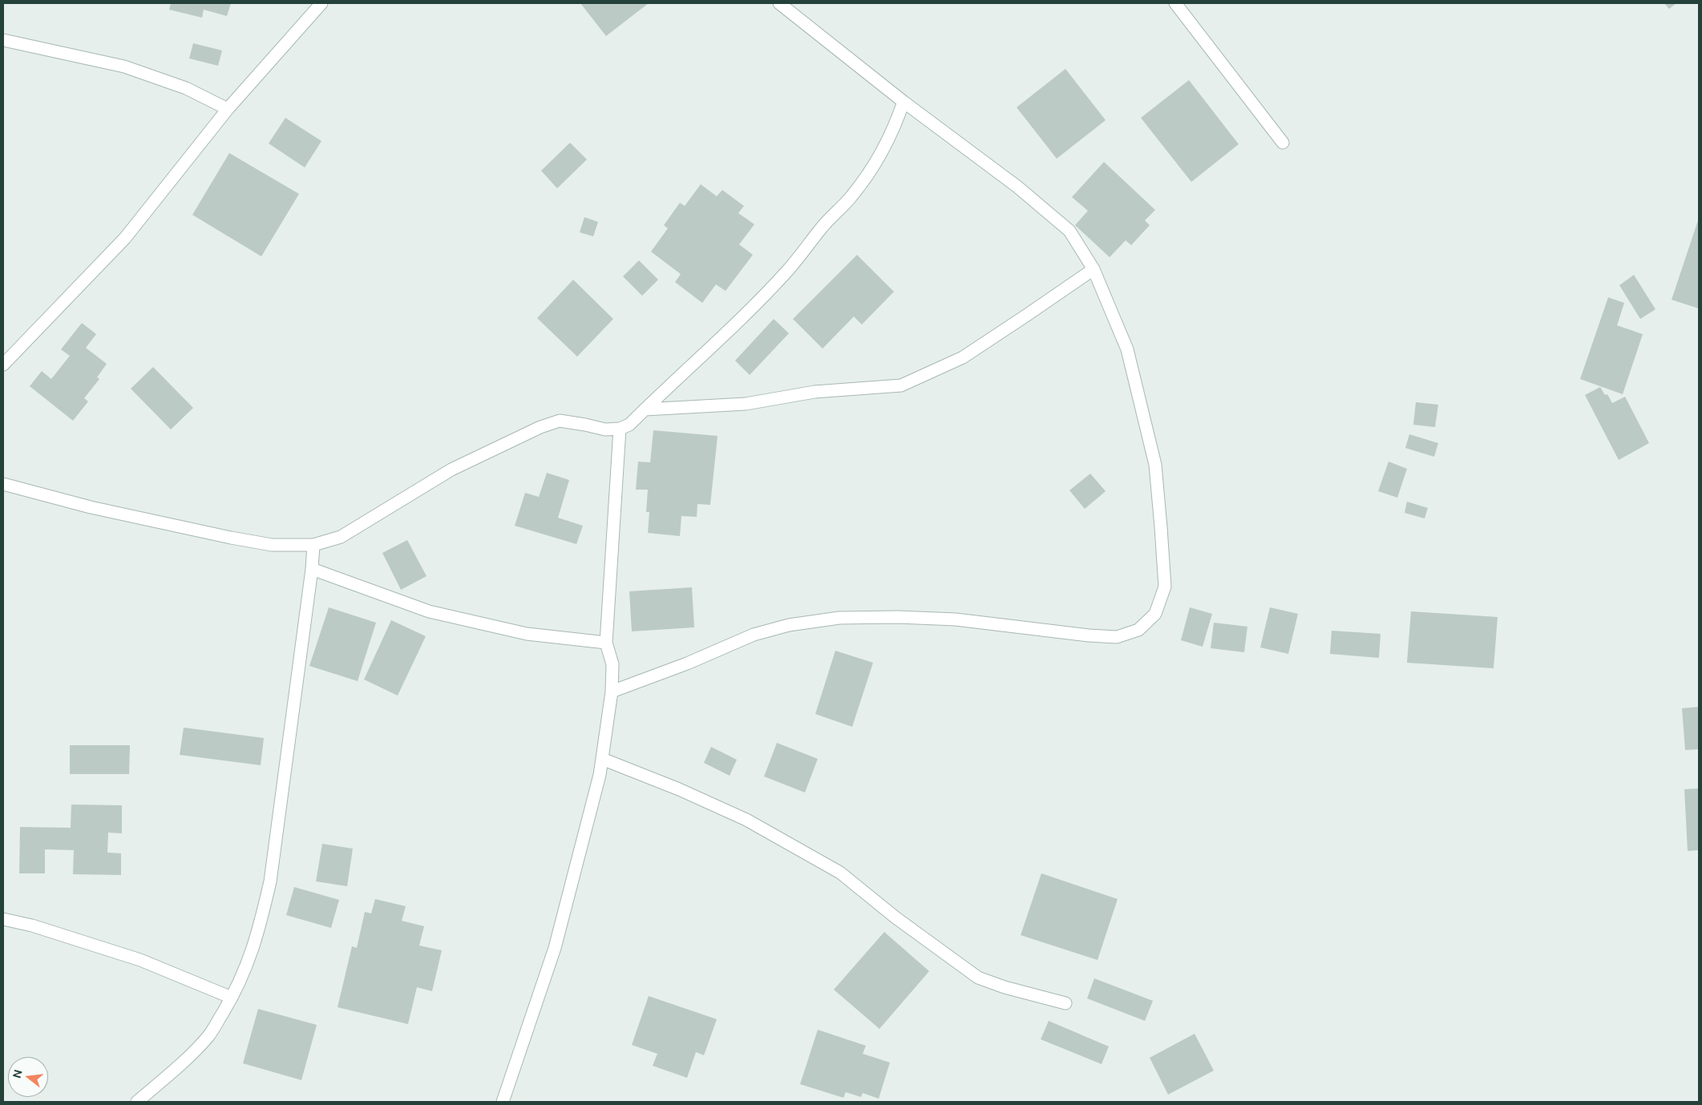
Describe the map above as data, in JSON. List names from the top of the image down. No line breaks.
{"north":"left"}
